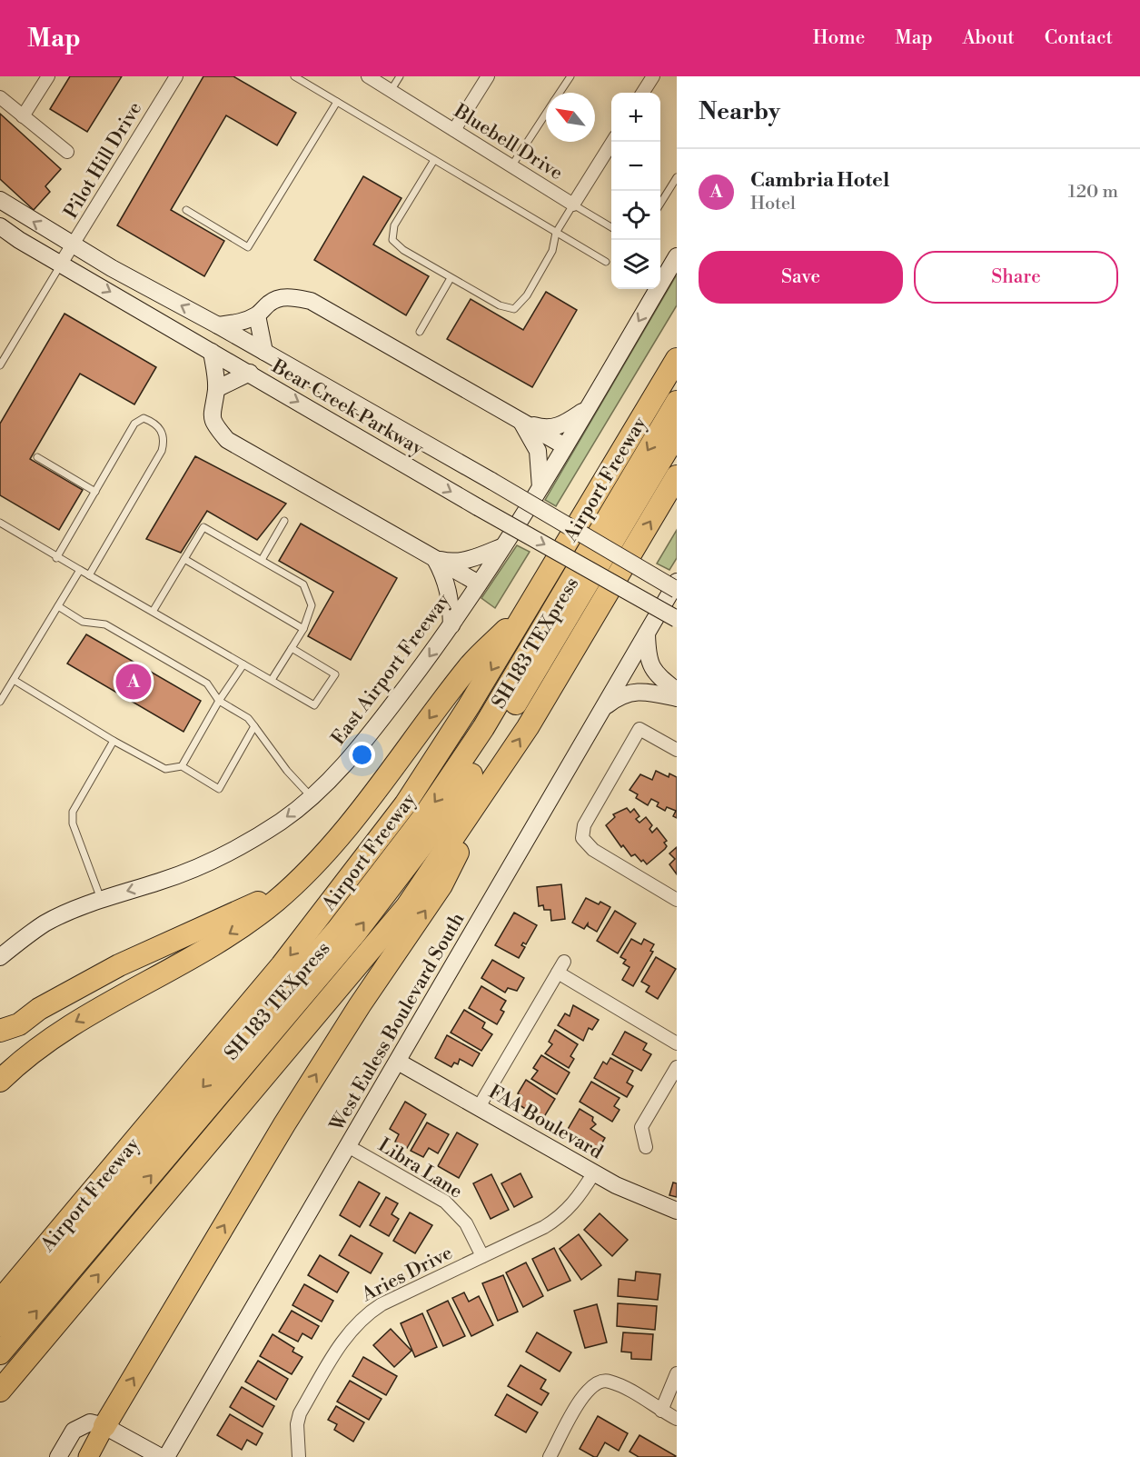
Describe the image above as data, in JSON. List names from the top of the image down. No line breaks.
{"streets":{"highway":["Airport Freeway","SH 183 TEXpress"],"main road":["Bear Creek Parkway","East Airport Freeway","West Euless Boulevard South","FAA Boulevard"],"street":["Bluebell Drive","Pilot Hill Drive","Libra Lane","Aries Drive"]},"crossings":[["Pilot Hill Drive","Bear Creek Parkway"],["West Euless Boulevard South","FAA Boulevard"],["West Euless Boulevard South","Libra Lane"],["FAA Boulevard","Aries Drive"],["Libra Lane","Aries Drive"]],"one_way":["East Airport Freeway"],"north":"top left","page":{"header":"Map","nav":["Home","Map","About","Contact"],"heading":"Nearby","map_buttons":["+","−"],"list":[{"mark":"A","name":"Cambria Hotel","note":"Hotel","value":"120 m"}],"buttons":["Save","Share"],"pins":"A"}}
